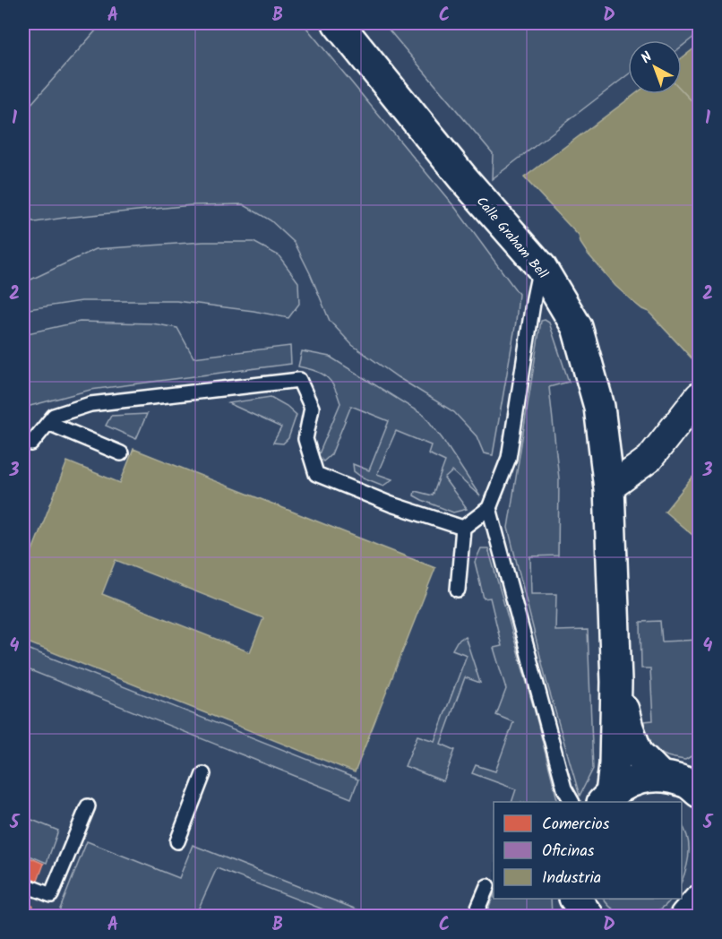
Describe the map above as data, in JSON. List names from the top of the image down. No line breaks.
{"streets":{"street":["Calle Graham Bell"]},"legend":["Comercios","Oficinas","Industria"],"north":"top left","grid":{"columns":["A","B","C","D"],"rows":["1","2","3","4","5"]}}
